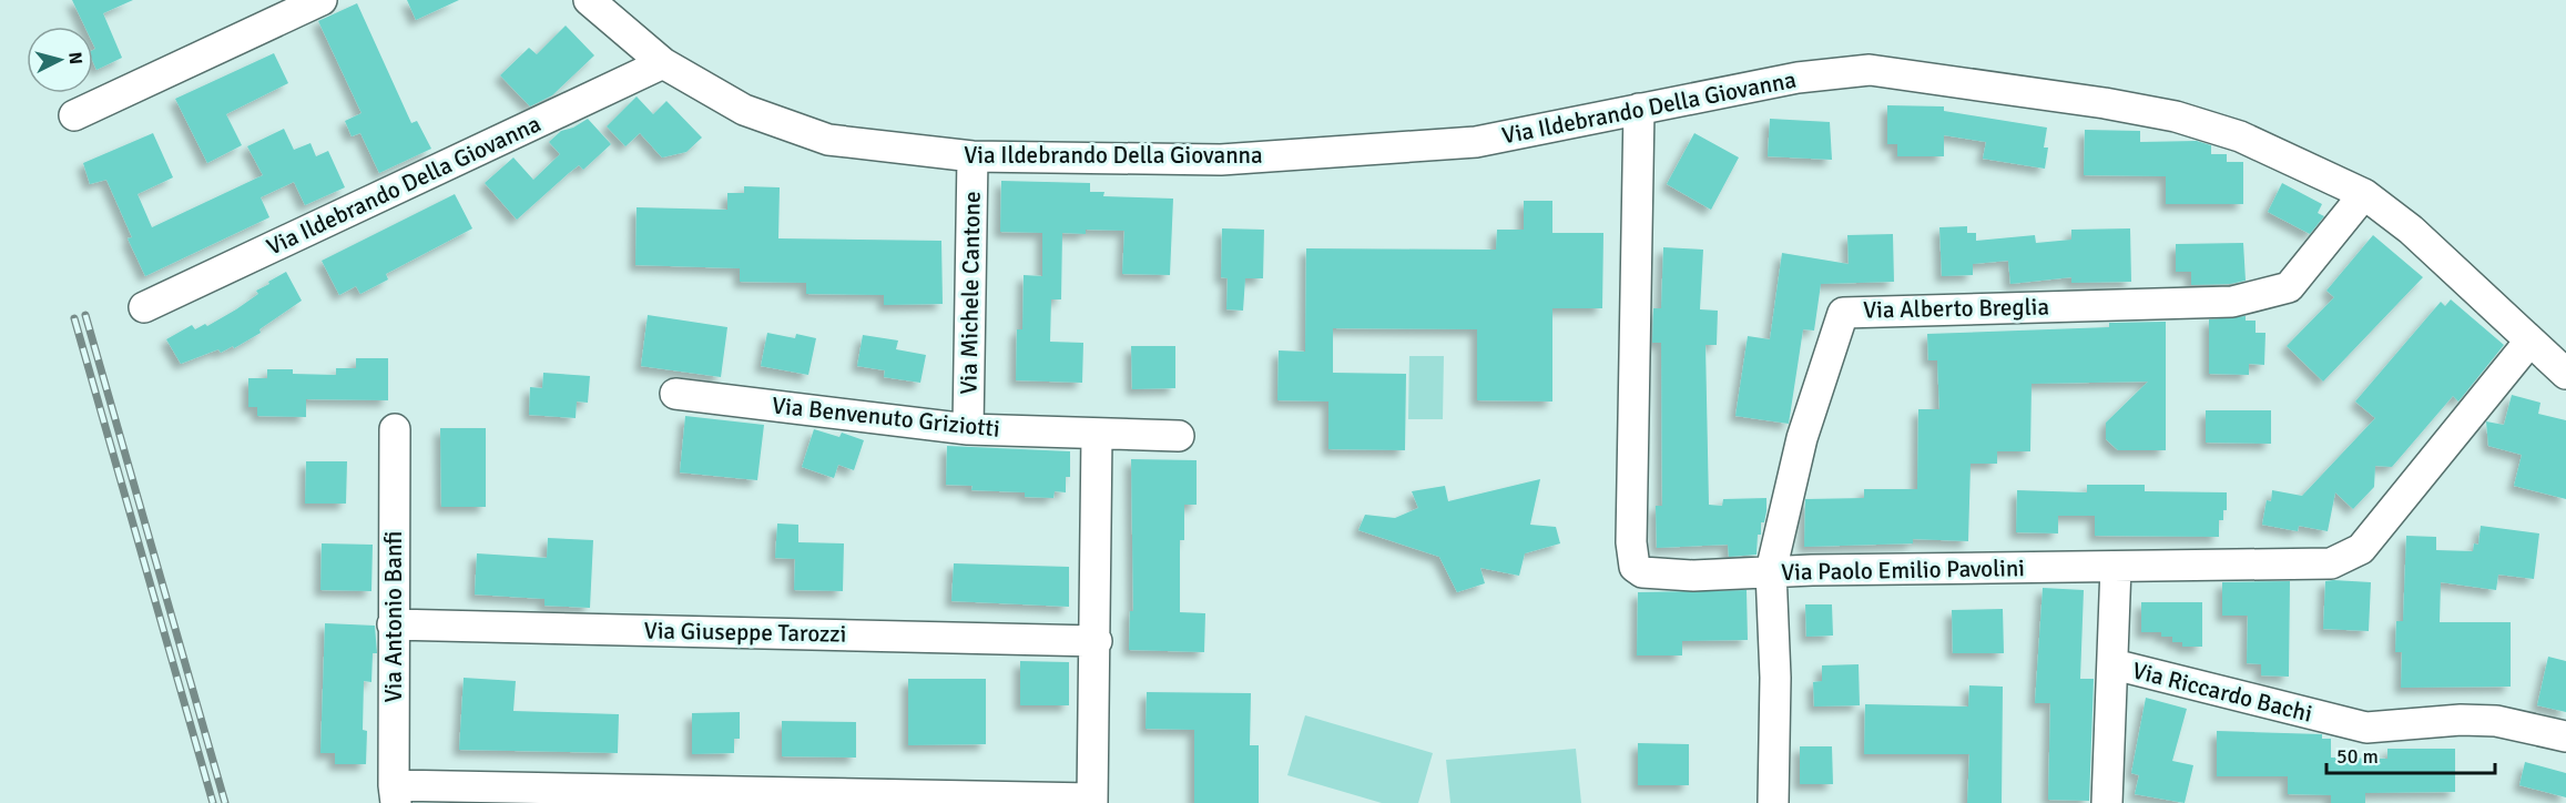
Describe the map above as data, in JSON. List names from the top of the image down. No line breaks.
{"streets":{"street":["Via Ildebrando Della Giovanna","Via Michele Cantone","Via Alberto Breglia","Via Benvenuto Griziotti","Via Paolo Emilio Pavolini","Via Antonio Banfi","Via Giuseppe Tarozzi","Via Riccardo Bachi"]},"crossings":[["Via Ildebrando Della Giovanna","Via Michele Cantone"],["Via Ildebrando Della Giovanna","Via Alberto Breglia"],["Via Ildebrando Della Giovanna","Via Paolo Emilio Pavolini"],["Via Michele Cantone","Via Benvenuto Griziotti"],["Via Alberto Breglia","Via Paolo Emilio Pavolini"],["Via Antonio Banfi","Via Giuseppe Tarozzi"]],"scale_bar":"50 m","north":"right"}
